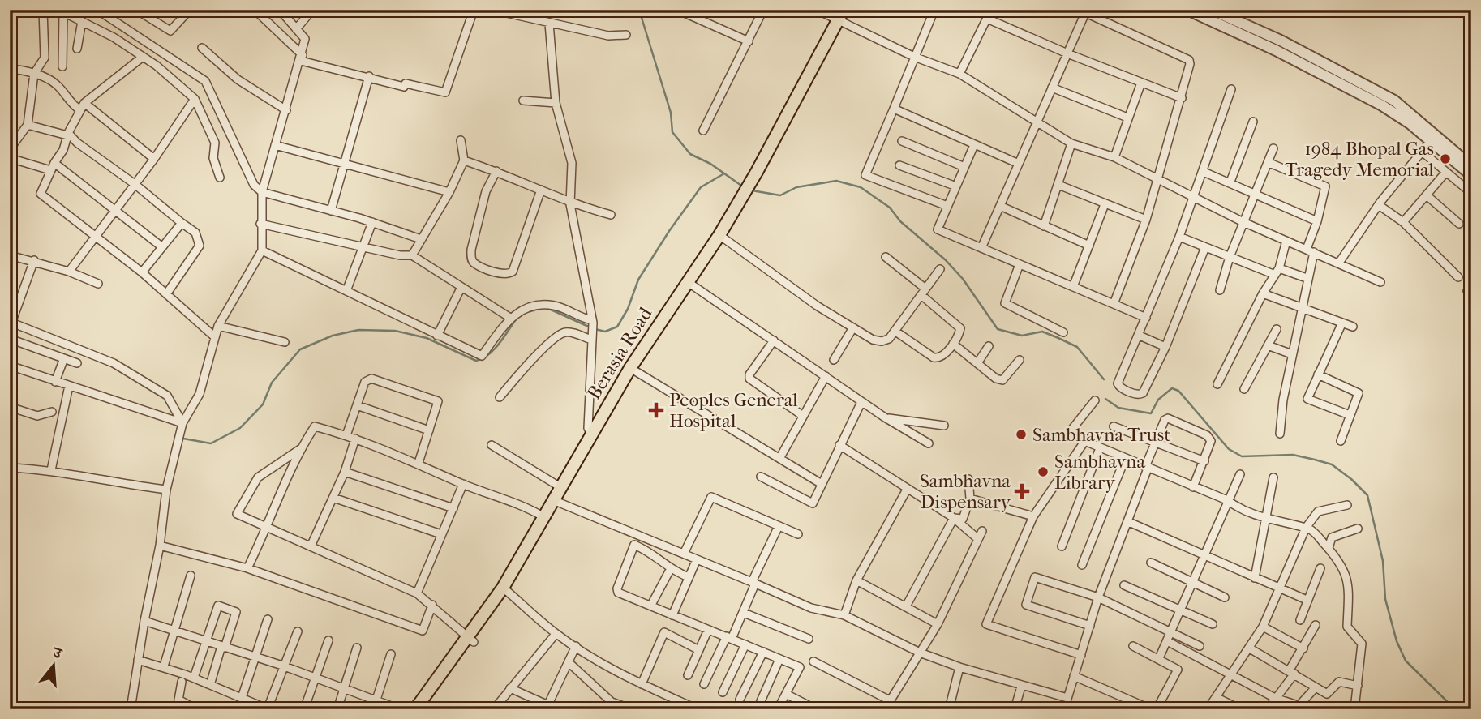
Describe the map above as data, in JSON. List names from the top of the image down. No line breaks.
{"streets":{"main road":["Berasia Road"]},"places":{"other":["1984 Bhopal Gas Tragedy Memorial","Sambhavna Trust","Sambhavna Library"],"health":["Peoples General Hospital","Sambhavna Dispensary"]},"north":"top"}
